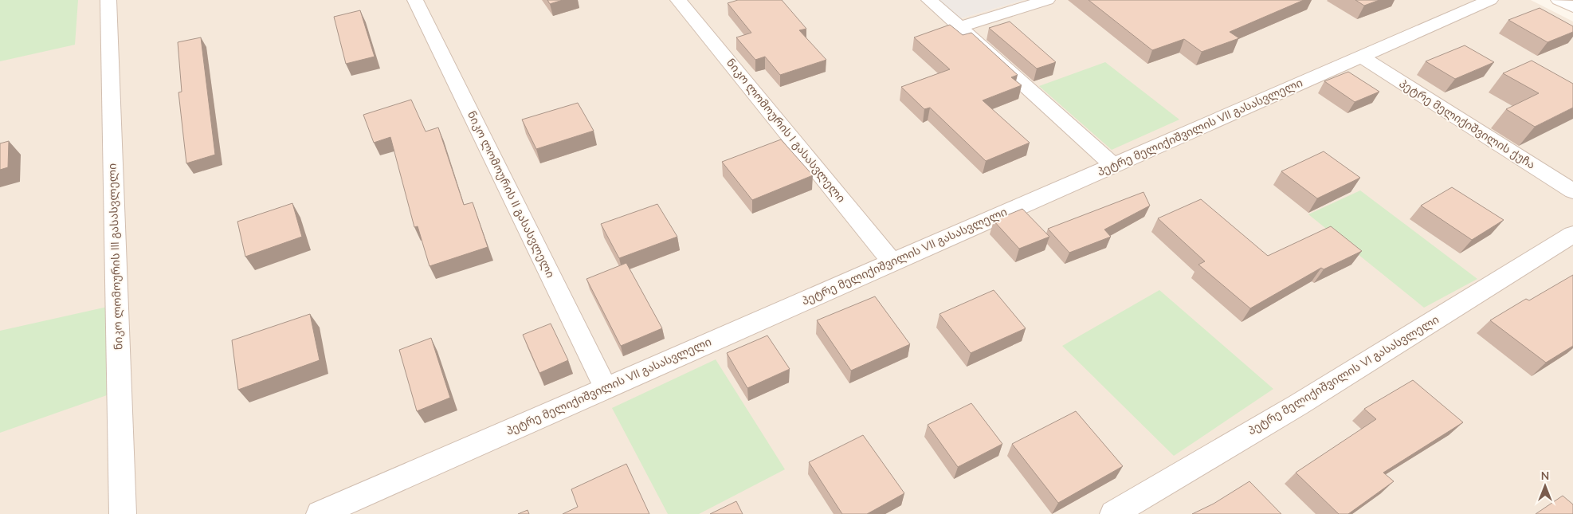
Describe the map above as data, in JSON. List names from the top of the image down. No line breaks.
{"streets":{"street":["პეტრე მელიქიშვილის ქუჩა","პეტრე მელიქიშვილის VII გასასვლელი","ნიკო ლომოურის I გასასვლელი","ნიკო ლომოურის II გასასვლელი","ნიკო ლომოურის III გასასვლელი","პეტრე მელიქიშვილის VI გასასვლელი"]},"crossings":[["პეტრე მელიქიშვილის ქუჩა","პეტრე მელიქიშვილის VII გასასვლელი"],["პეტრე მელიქიშვილის VII გასასვლელი","ნიკო ლომოურის I გასასვლელი"],["პეტრე მელიქიშვილის VII გასასვლელი","ნიკო ლომოურის II გასასვლელი"]],"north":"top"}
